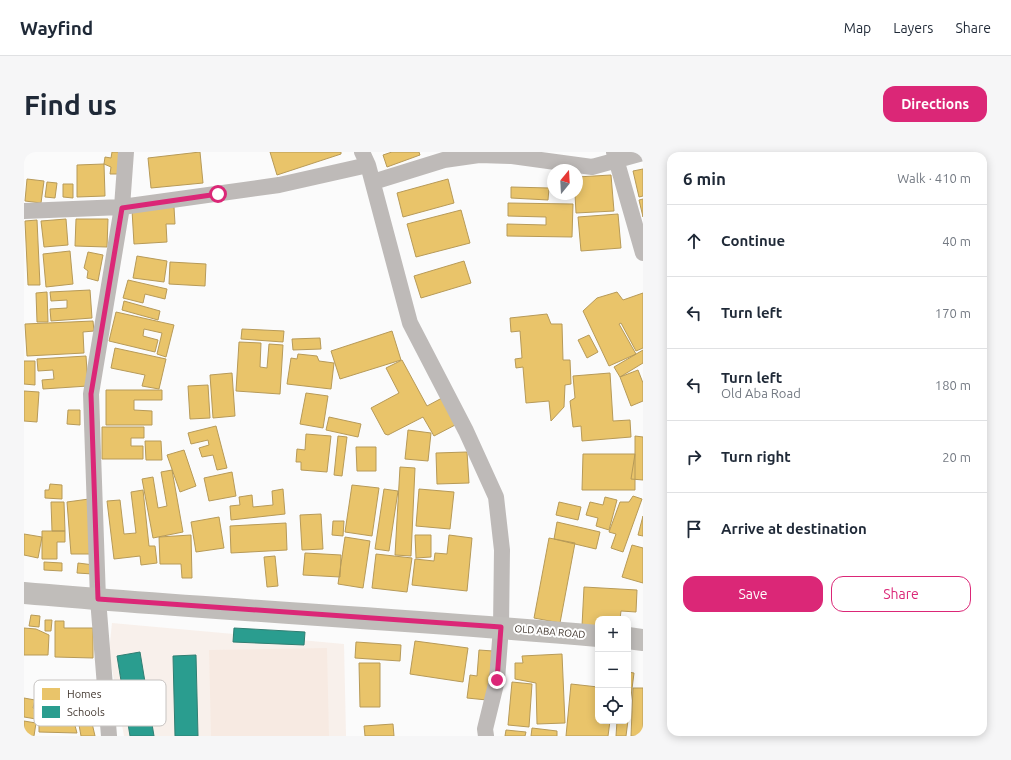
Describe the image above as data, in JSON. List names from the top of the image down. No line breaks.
{"streets":{"main road":["OLD ABA ROAD"]},"legend":["Homes","Schools"],"north":"top","page":{"header":"Wayfind","nav":["Map","Layers","Share"],"buttons":["Directions",["Save","Share"]],"title":"Find us","heading":["6 min","Walk · 410 m"],"list":[["Continue","40 m"],["Turn left","170 m"],["Turn left","Old Aba Road","180 m"],["Turn right","20 m"],"Arrive at destination"],"map_buttons":["+","−"]}}
